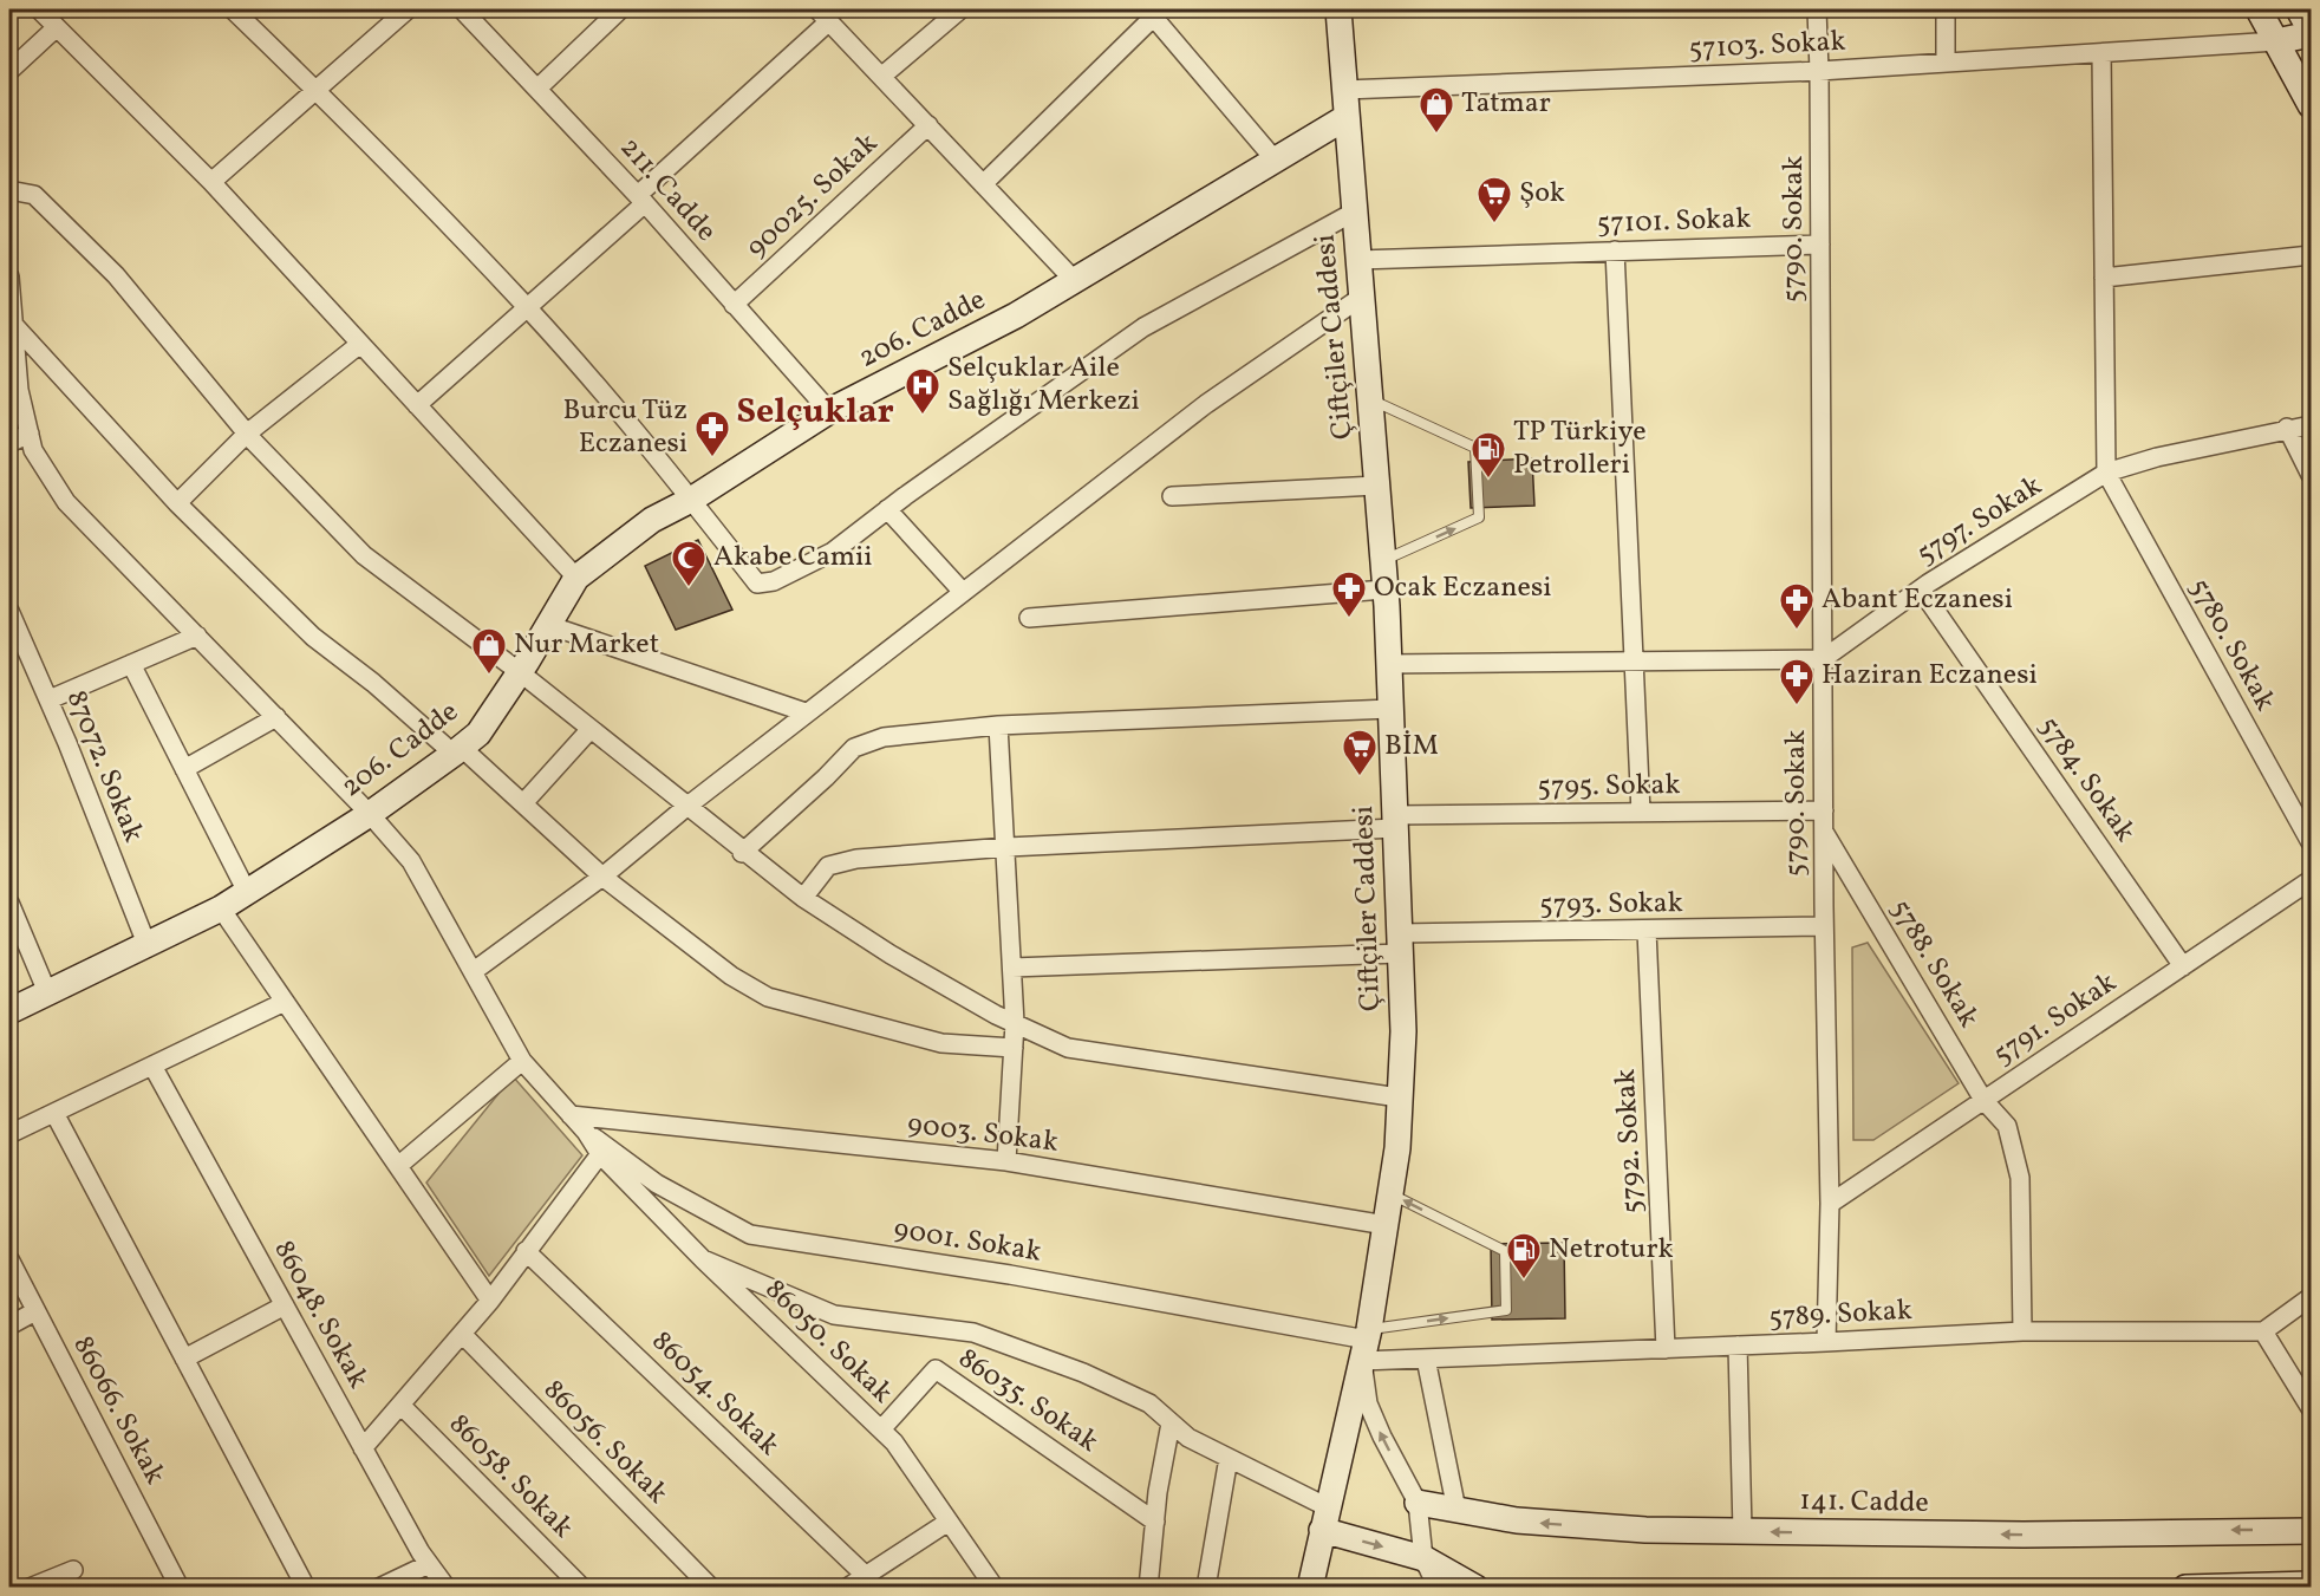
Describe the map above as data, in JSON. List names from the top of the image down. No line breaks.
{"streets":{"street":["57103. Sokak","211. Cadde","90025. Sokak","57101. Sokak","5790. Sokak","206. Cadde","Çiftçiler Caddesi","5797. Sokak","5780. Sokak","87072. Sokak","5784. Sokak","5795. Sokak","5793. Sokak","5788. Sokak","5791. Sokak","9003. Sokak","5792. Sokak","9001. Sokak","86048. Sokak","5789. Sokak","86050. Sokak","86054. Sokak","86035. Sokak","86066. Sokak","86056. Sokak","86058. Sokak","141. Cadde"]},"crossings":[["57103. Sokak","5790. Sokak"],["57103. Sokak","Çiftçiler Caddesi"],["211. Cadde","90025. Sokak"],["211. Cadde","206. Cadde"],["57101. Sokak","5790. Sokak"],["57101. Sokak","Çiftçiler Caddesi"],["5790. Sokak","5797. Sokak"],["5790. Sokak","5795. Sokak"],["5790. Sokak","5793. Sokak"],["5790. Sokak","5788. Sokak"],["5790. Sokak","5791. Sokak"],["5790. Sokak","5789. Sokak"],["206. Cadde","Çiftçiler Caddesi"],["206. Cadde","87072. Sokak"],["Çiftçiler Caddesi","5795. Sokak"],["Çiftçiler Caddesi","5793. Sokak"],["Çiftçiler Caddesi","9003. Sokak"],["Çiftçiler Caddesi","9001. Sokak"],["Çiftçiler Caddesi","5789. Sokak"],["5797. Sokak","5780. Sokak"],["5797. Sokak","5784. Sokak"],["5784. Sokak","5791. Sokak"],["5793. Sokak","5792. Sokak"],["5788. Sokak","5791. Sokak"],["5788. Sokak","5789. Sokak"],["5792. Sokak","5789. Sokak"],["9001. Sokak","5789. Sokak"],["9001. Sokak","86050. Sokak"],["86050. Sokak","86035. Sokak"]],"one_way":["141. Cadde"],"districts":["Selçuklar"],"places":{"shop":["Tatmar","Nur Market"],"supermarket":["Şok","BİM"],"hospital":["Selçuklar Aile Sağlığı Merkezi"],"pharmacy":["Burcu Tüz Eczanesi","Ocak Eczanesi","Abant Eczanesi","Haziran Eczanesi"],"fuel station":["TP Türkiye Petrolleri","Netroturk"],"mosque":["Akabe Camii"]}}
